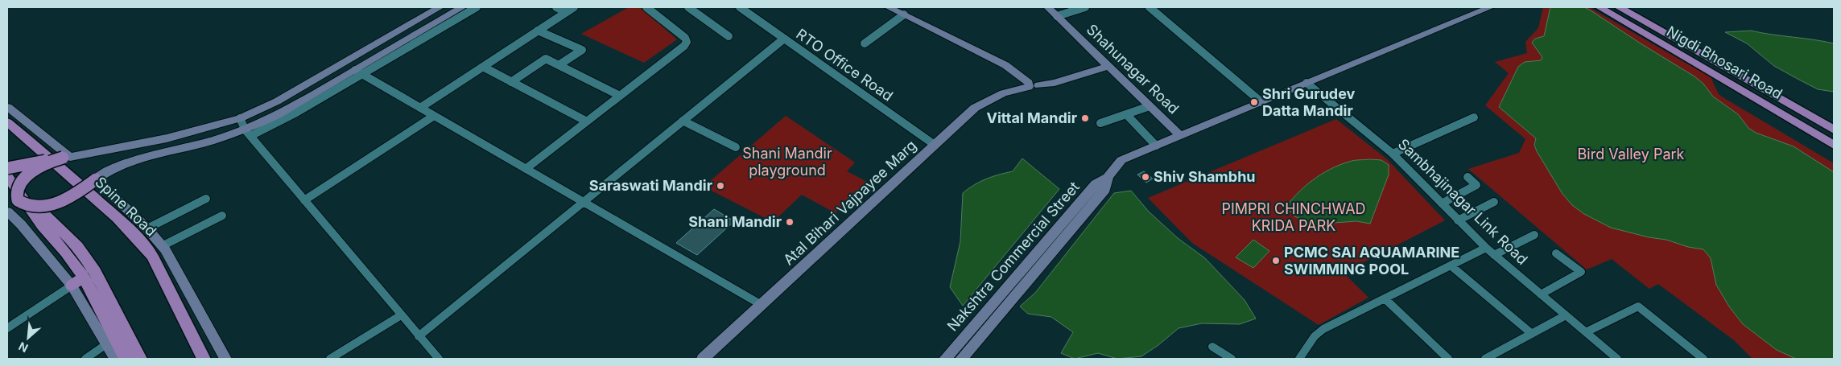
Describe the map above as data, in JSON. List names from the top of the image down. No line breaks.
{"streets":{"main road":["Nigdi Bhosari Road","Spine Road"],"street":["RTO Office Road","Shahunagar Road","Sambhajinagar Link Road","Atal Bihari Vajpayee Marg","Nakshtra Commercial Street"]},"crossings":[["RTO Office Road","Atal Bihari Vajpayee Marg"],["Shahunagar Road","Atal Bihari Vajpayee Marg"],["Shahunagar Road","Nakshtra Commercial Street"],["Sambhajinagar Link Road","Nakshtra Commercial Street"]],"parks":["Shani Mandir playground","Bird Valley Park","PIMPRI CHINCHWAD KRIDA PARK"],"places":["Shri Gurudev Datta Mandir","Vittal Mandir","Shiv Shambhu","Saraswati Mandir","Shani Mandir","PCMC SAI AQUAMARINE SWIMMING POOL"],"north":"bottom left"}
